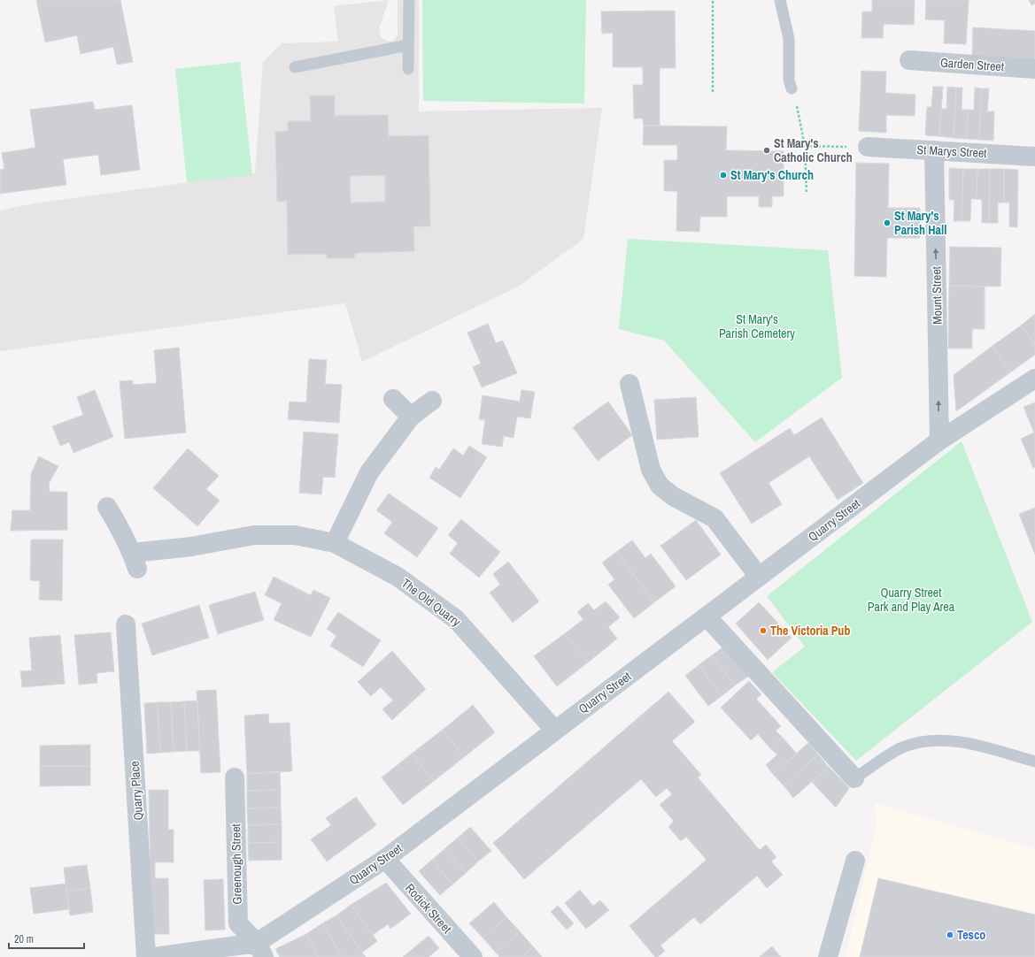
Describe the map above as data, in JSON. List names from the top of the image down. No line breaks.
{"streets":{"street":["Garden Street","St Marys Street","Mount Street","Quarry Street","The Old Quarry","Quarry Place","Greenough Street","Rodick Street"]},"crossings":[["St Marys Street","Mount Street"],["Mount Street","Quarry Street"],["Quarry Street","The Old Quarry"],["Quarry Street","Greenough Street"],["Quarry Street","Rodick Street"]],"one_way":["Mount Street"],"parks":["St Mary's Parish Cemetery","Quarry Street Park and Play Area"],"places":["St Mary's Catholic Church","St Mary's Church","St Mary's Parish Hall","The Victoria Pub","Tesco"],"scale_bar":"20 m"}
